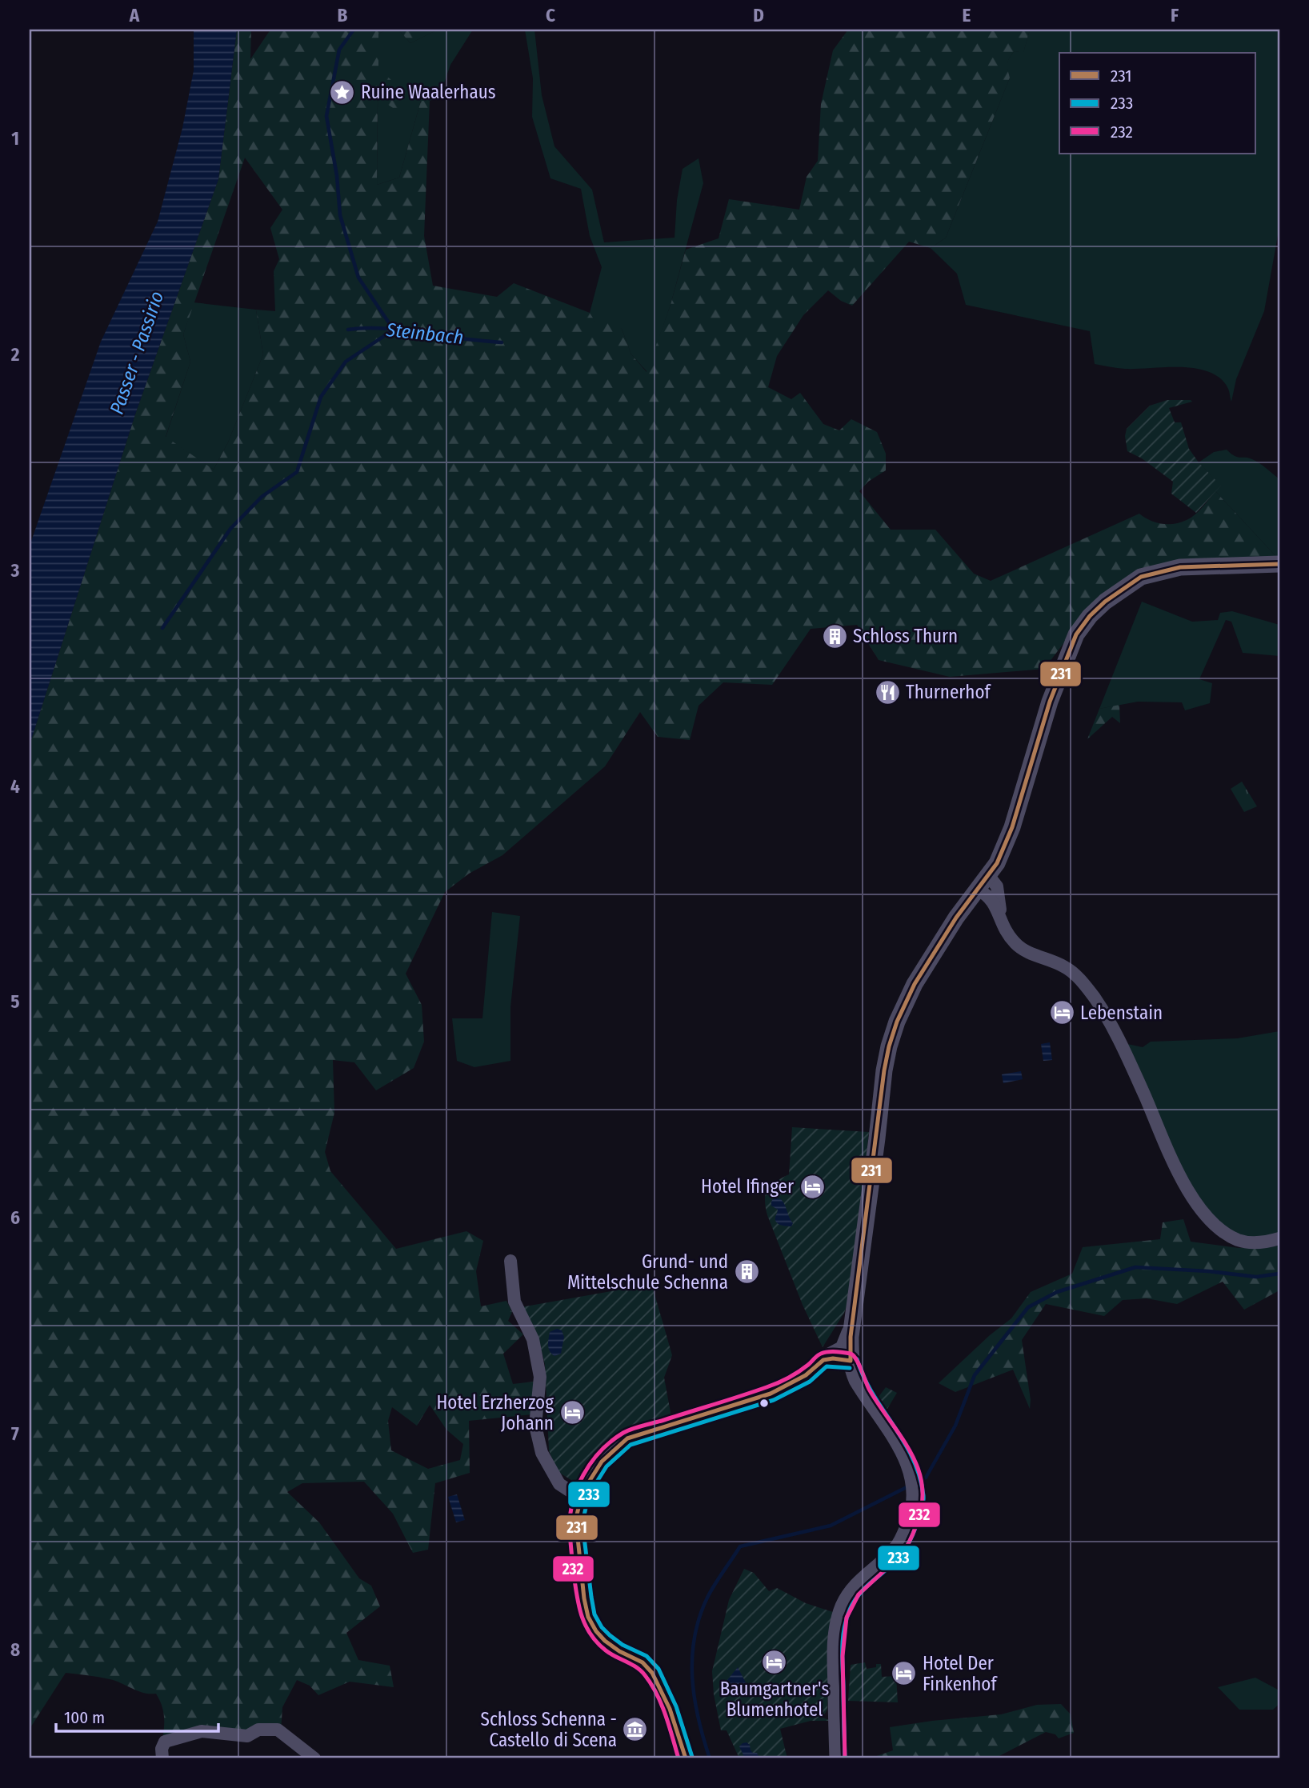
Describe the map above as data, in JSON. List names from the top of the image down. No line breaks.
{"water":["Steinbach","Passer - Passirio"],"places":{"place":["Ruine Waalerhaus"],"building":["Schloss Thurn","Grund- und Mittelschule Schenna"],"restaurant":["Thurnerhof"],"hotel":["Lebenstain","Hotel Ifinger","Hotel Erzherzog Johann","Baumgartner's Blumenhotel","Hotel Der Finkenhof"],"museum":["Schloss Schenna - Castello di Scena"]},"lines":["transit line 231","transit line 232","transit line 233"],"legend":["231","233","232"],"scale_bar":"100 m","grid":{"columns":["A","B","C","D","E","F"],"rows":["1","2","3","4","5","6","7","8"]}}
